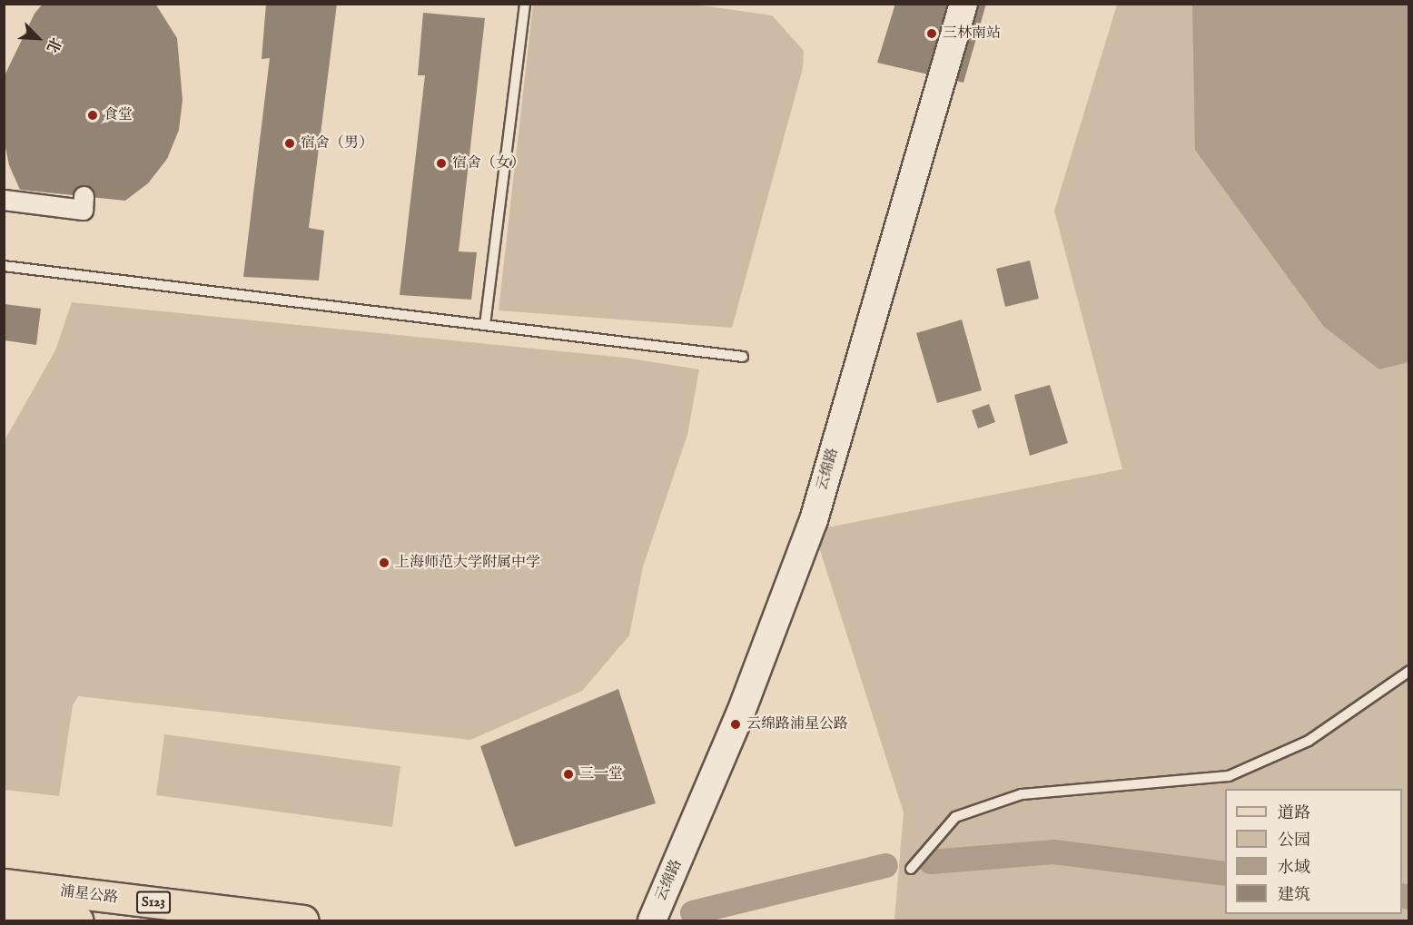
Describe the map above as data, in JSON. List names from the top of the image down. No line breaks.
{"streets":{"main road":["浦星公路","S123"],"street":["云绵路"]},"places":["三林南站","食堂","宿舍（男）","宿舍（女）","上海师范大学附属中学","云绵路浦星公路","三一堂"],"legend":["道路","公园","水域","建筑"],"north":"bottom right"}
